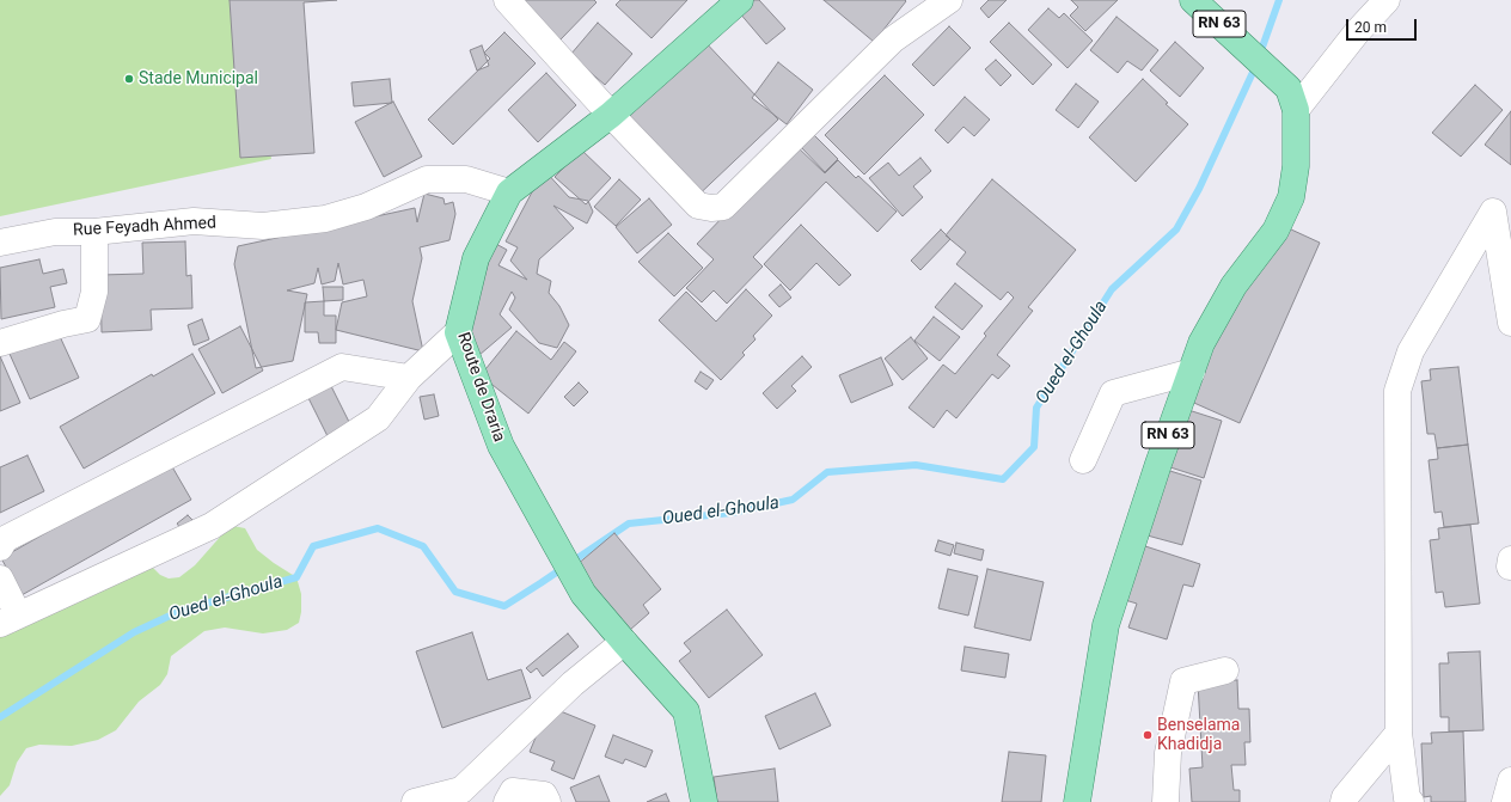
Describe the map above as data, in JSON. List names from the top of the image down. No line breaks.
{"streets":{"main road":["RN 63","Route de Draria"],"street":["Rue Feyadh Ahmed"]},"crossings":[["Rue Feyadh Ahmed","Route de Draria"]],"water":["Oued el-Ghoula"],"places":["Stade Municipal","Benselama Khadidja"],"scale_bar":"20 m"}
